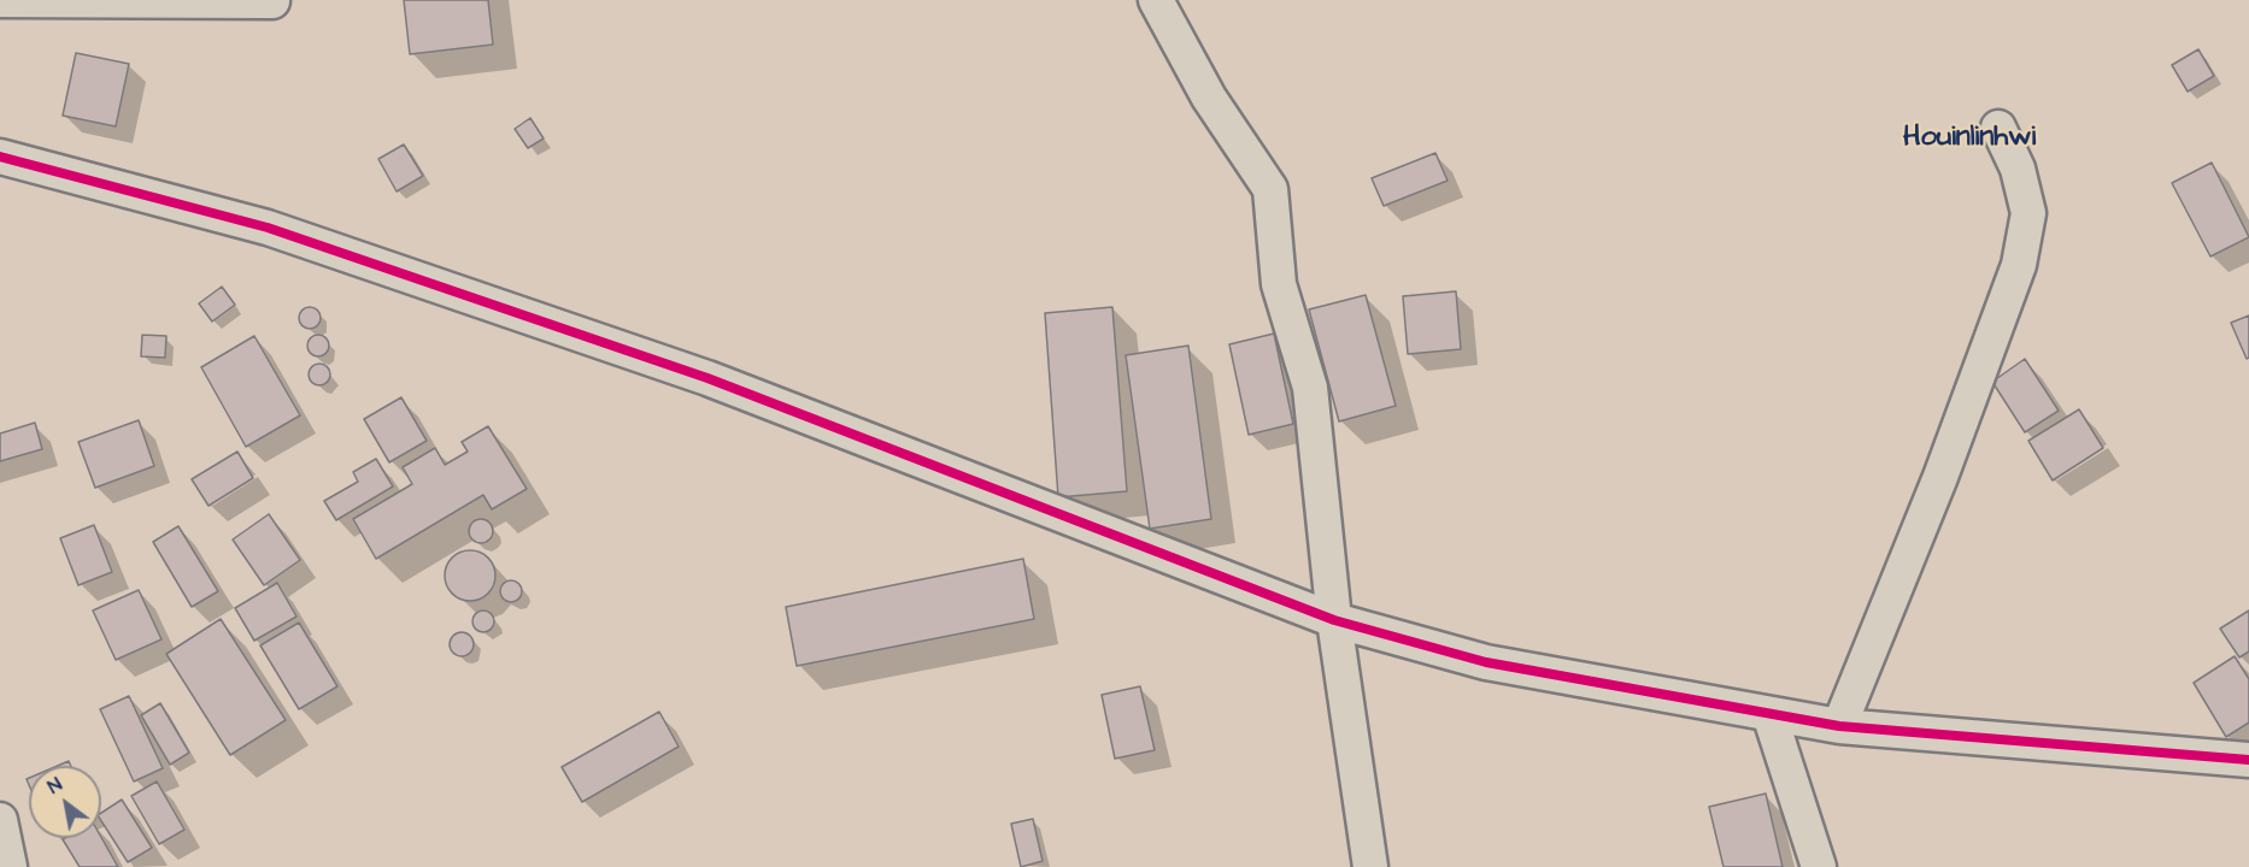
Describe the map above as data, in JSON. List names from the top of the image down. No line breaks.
{"districts":["Houinlinhwi"],"north":"top left"}
